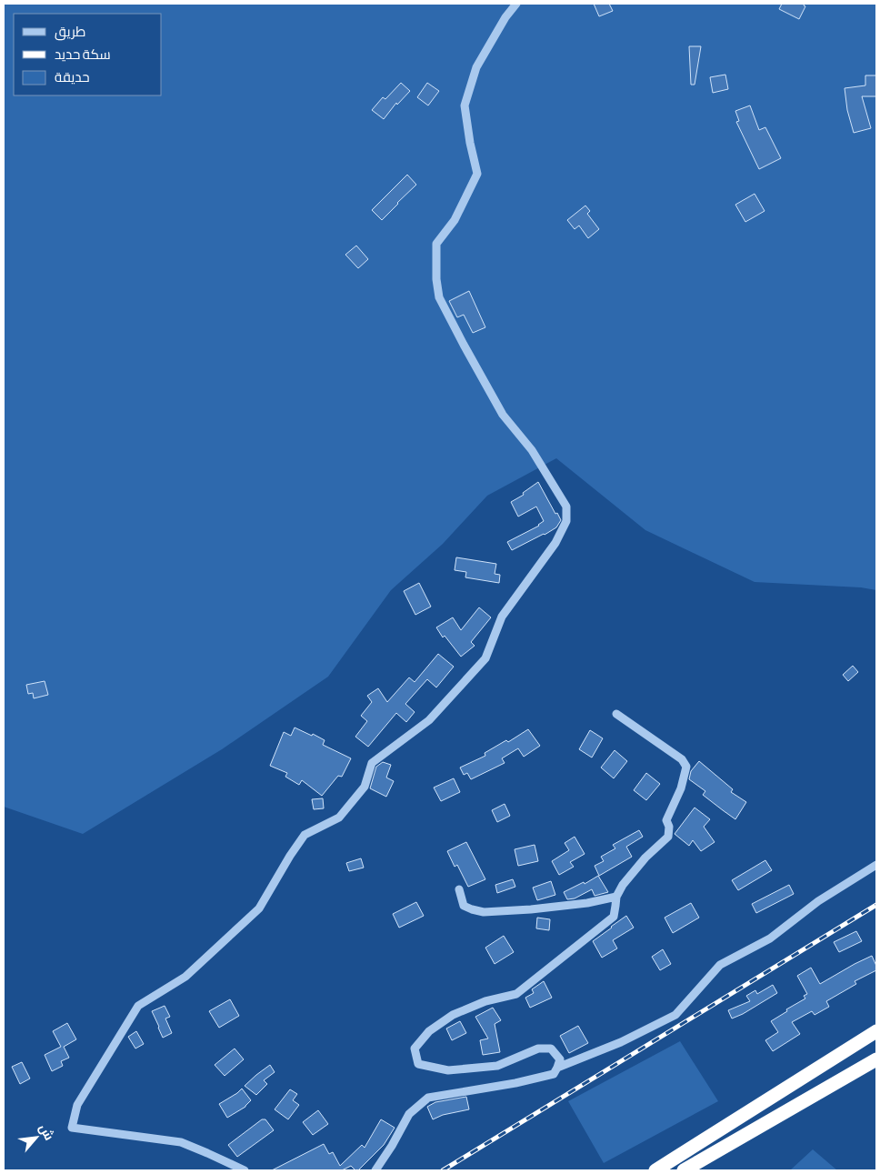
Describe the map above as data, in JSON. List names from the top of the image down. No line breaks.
{"legend":["طريق","سكة حديد","حديقة"],"north":"top right"}
